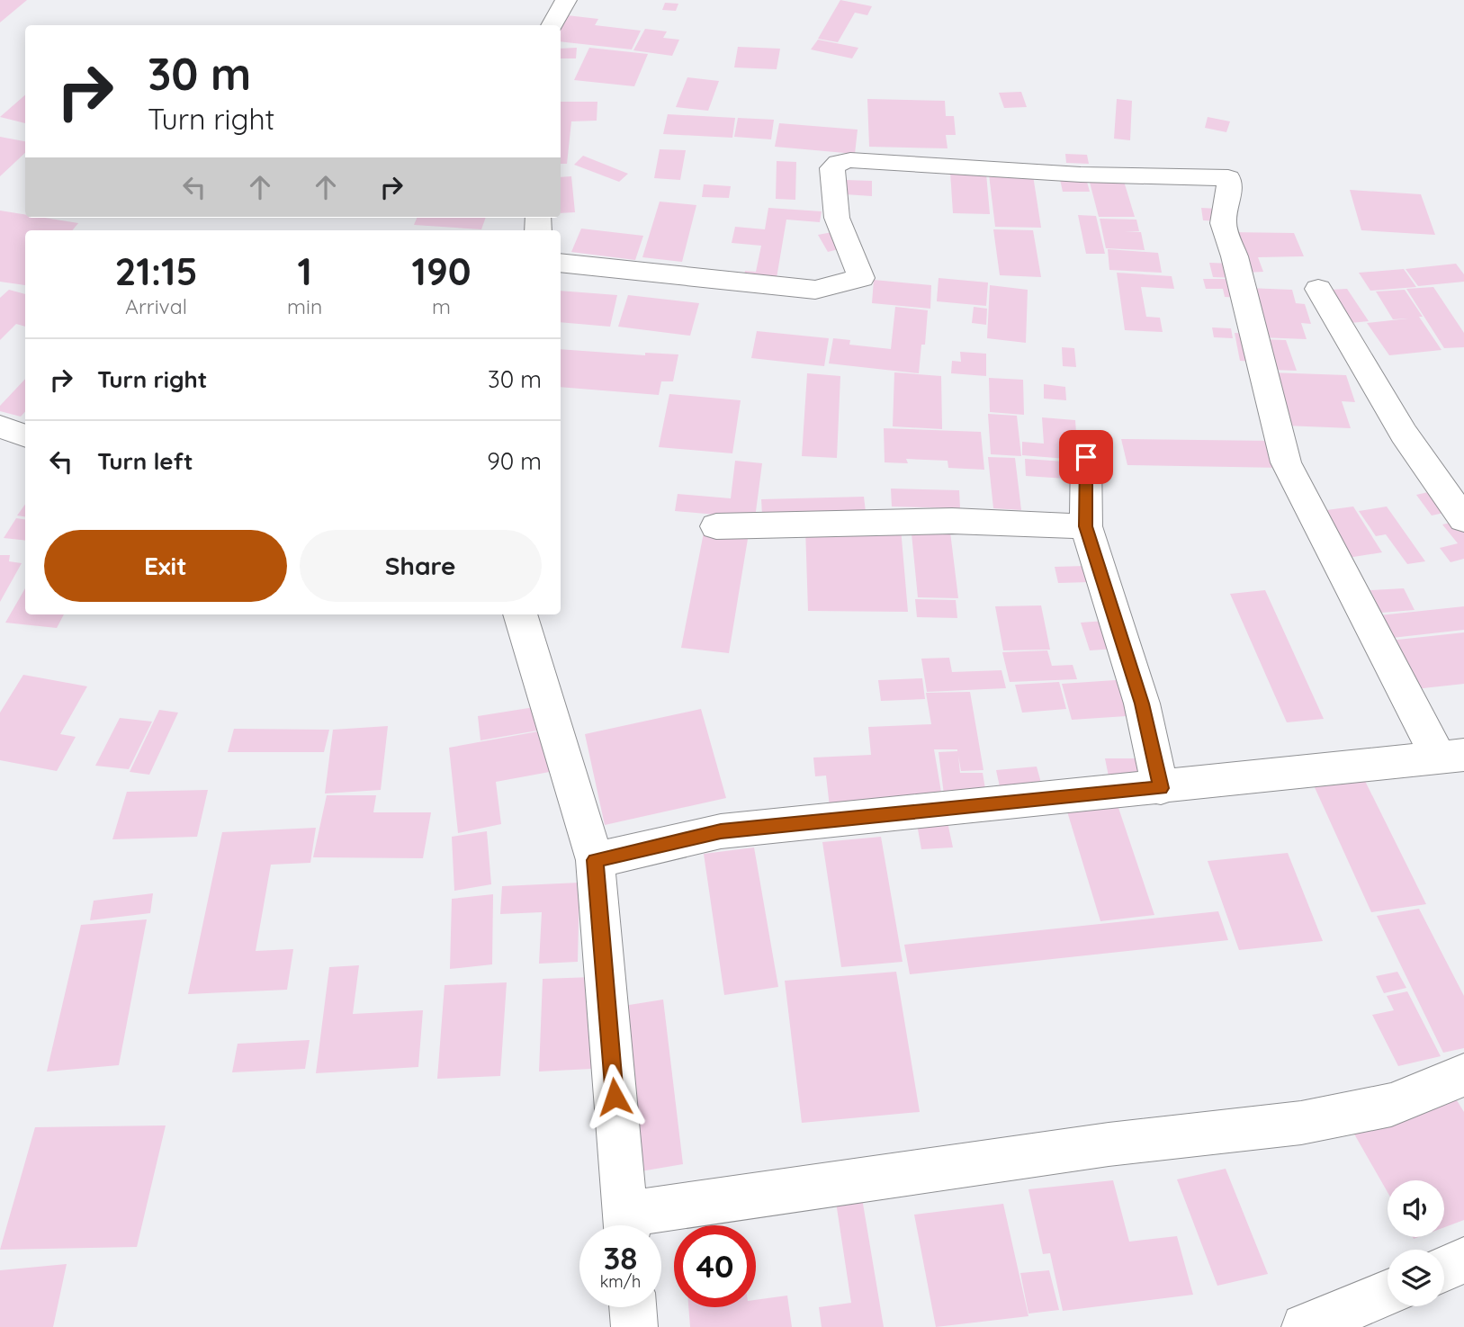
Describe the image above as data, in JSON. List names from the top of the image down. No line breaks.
{"page":{"turn":["30 m","Turn right"],"eta":["21:15","Arrival","1","min","190","m"],"list":[{"name":"Turn right","value":"30 m"},{"name":"Turn left","value":"90 m"}],"buttons":["Exit","Share"],"speed":"38 km/h","limit":"40"}}
